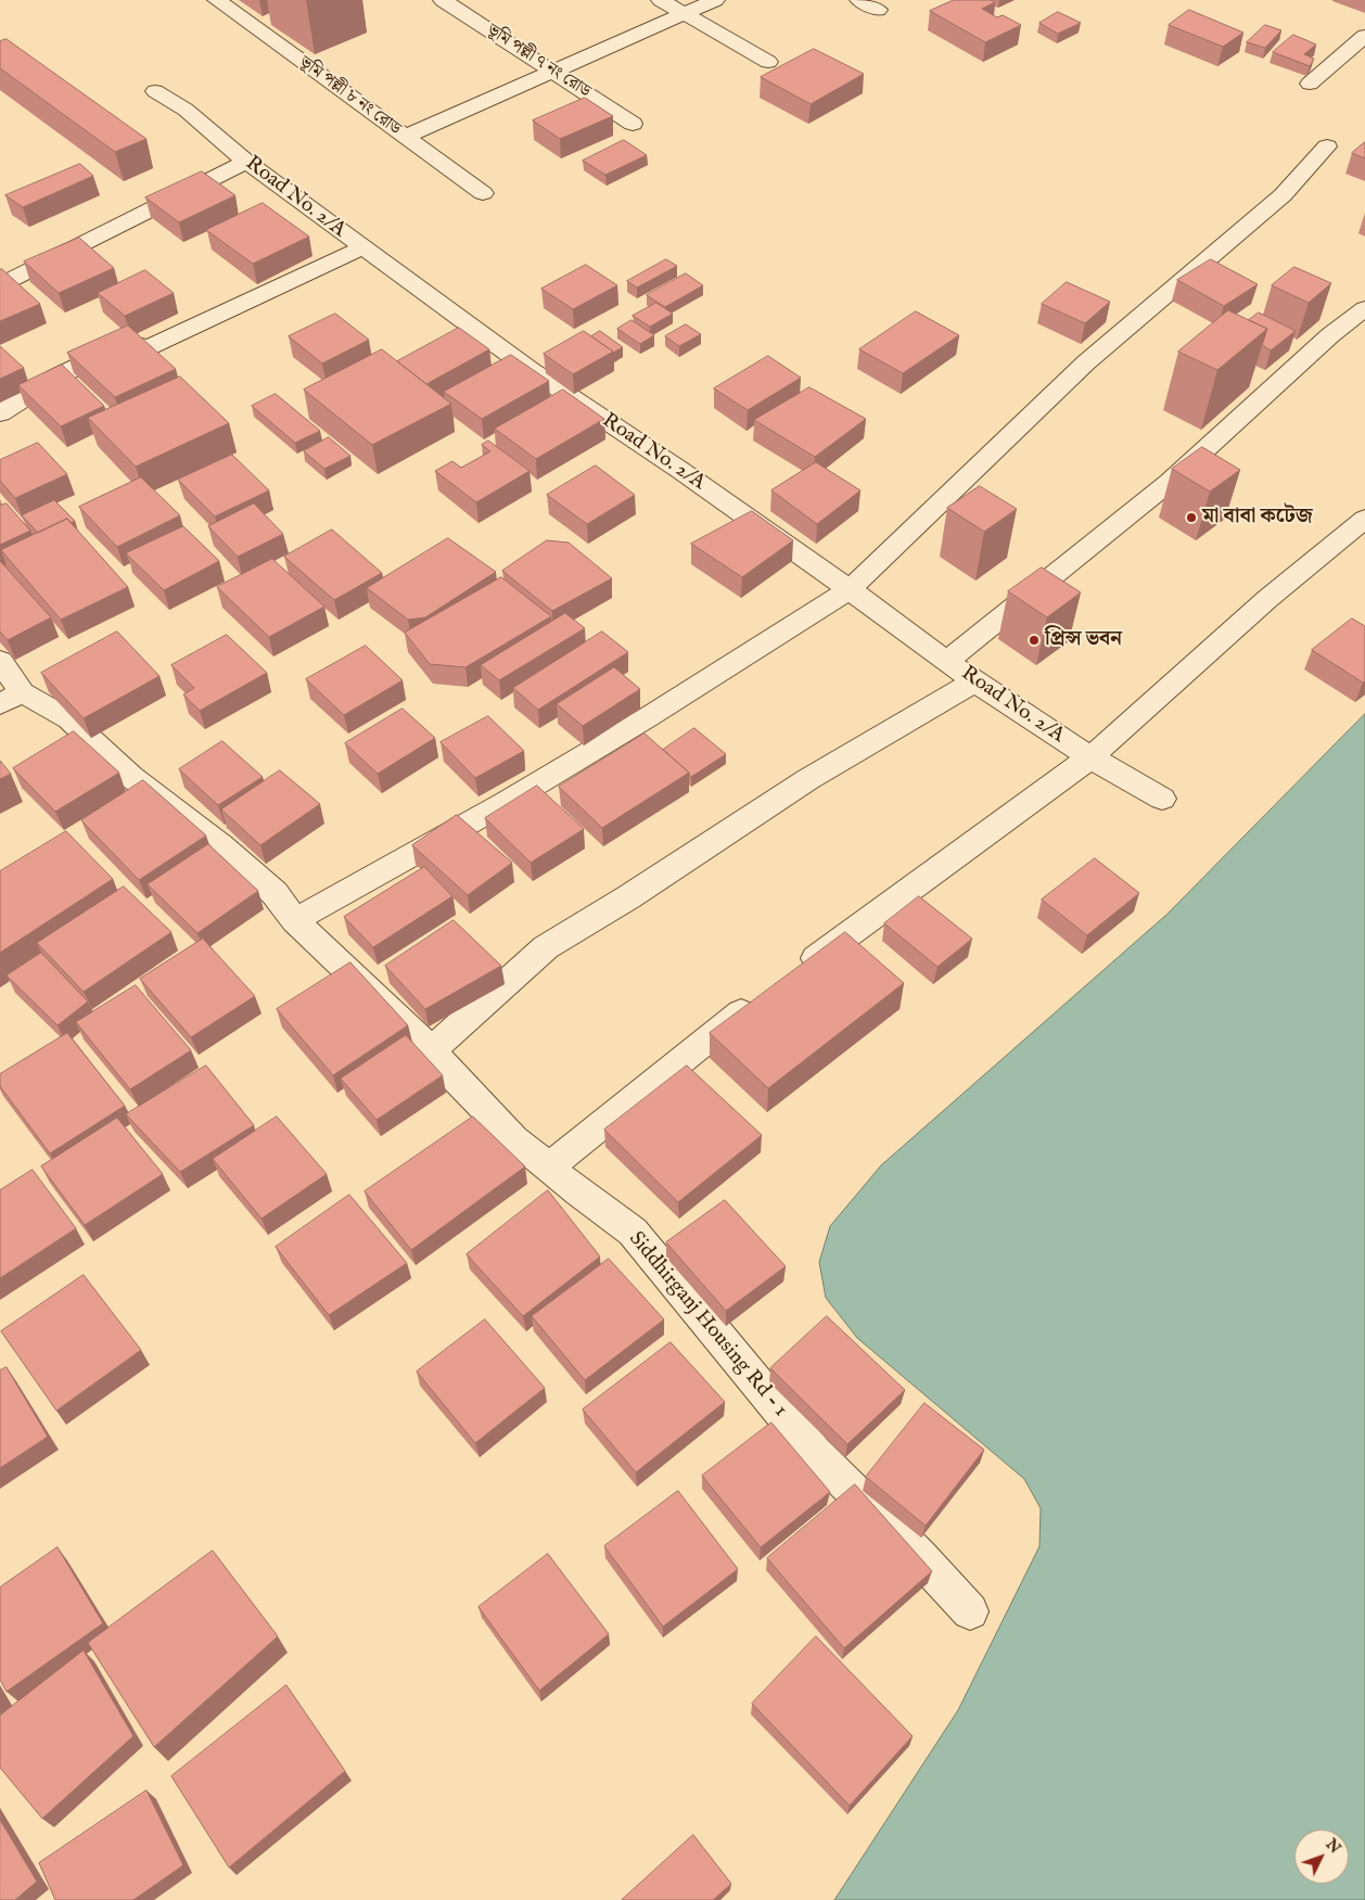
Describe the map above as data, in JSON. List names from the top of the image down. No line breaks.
{"streets":{"street":["ভূমি পল্লী ৭ নং রোড","ভূমি পল্লী ৮ নং রোড","Road No. 2/A","Siddhirganj Housing Rd - 1"]},"places":["মা বাবা কটেজ","প্রিন্স ভবন"],"north":"top right"}
